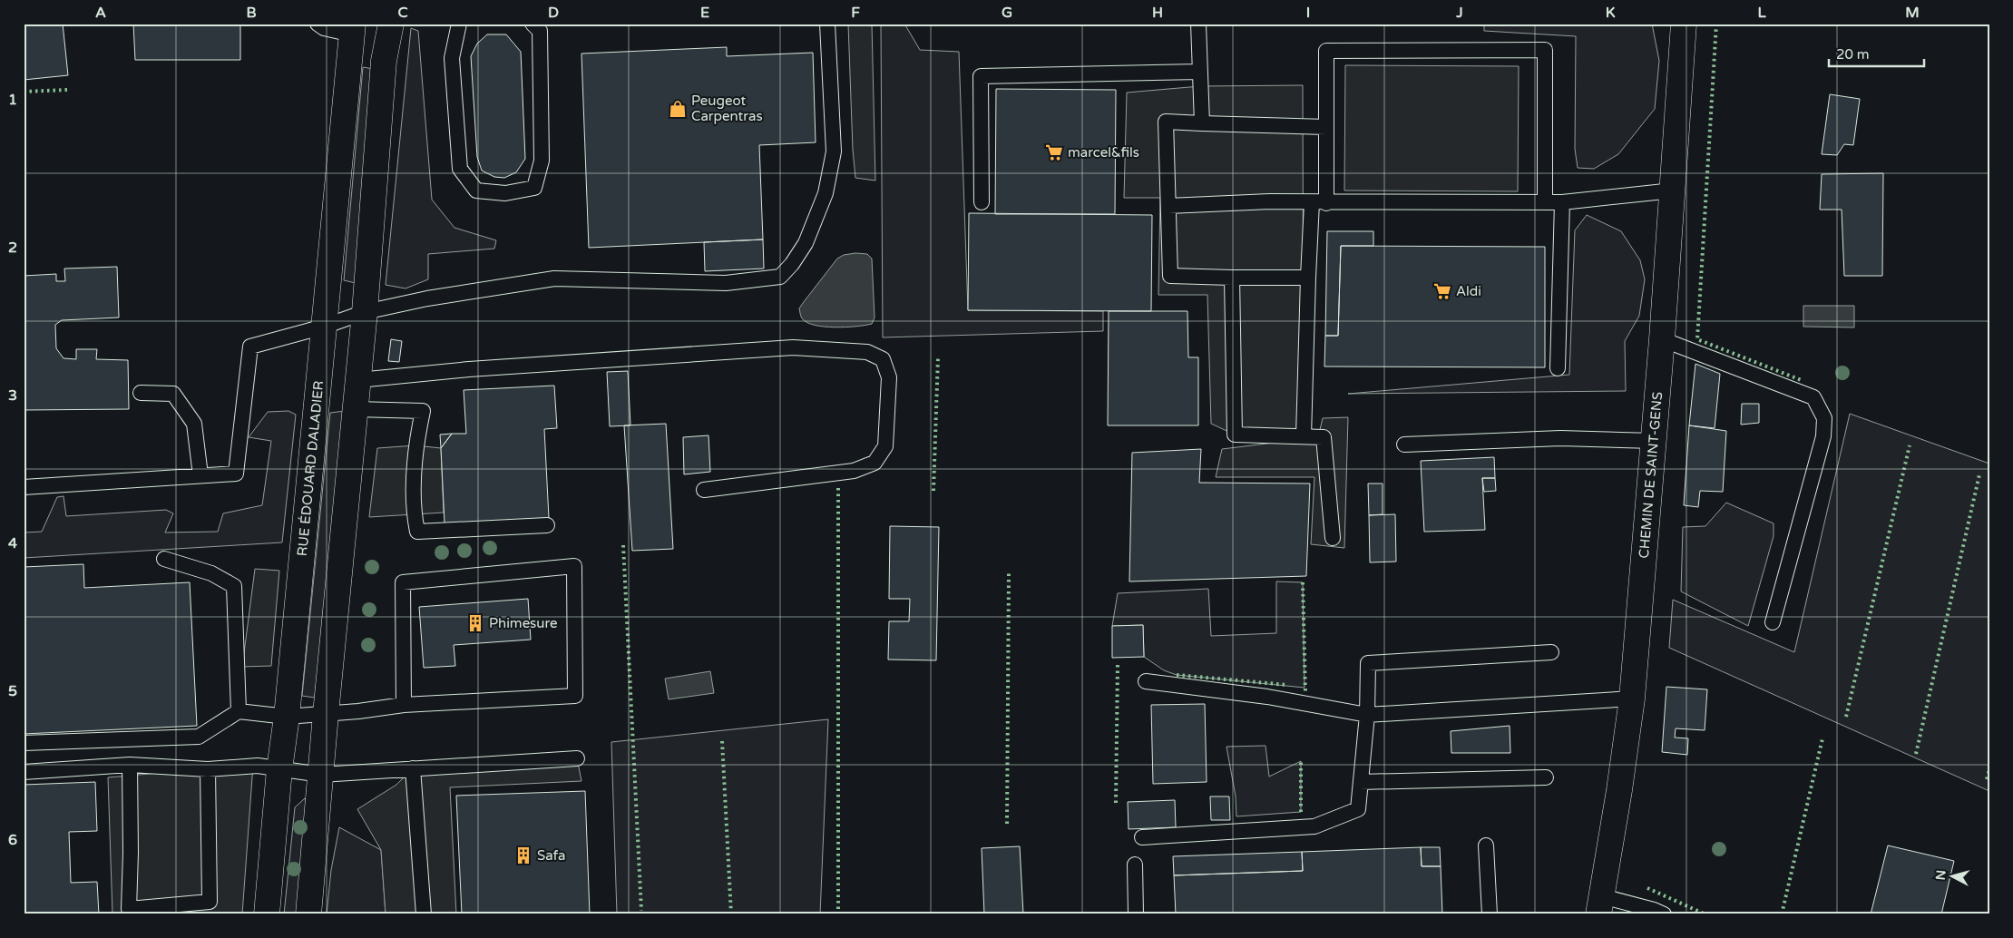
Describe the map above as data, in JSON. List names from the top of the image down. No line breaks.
{"streets":{"street":["RUE ÉDOUARD DALADIER","CHEMIN DE SAINT-GENS"]},"places":{"shop":["Peugeot Carpentras"],"supermarket":["marcel&fils","Aldi"],"building":["Phimesure","Safa"]},"scale_bar":"20 m","north":"left","grid":{"columns":["A","B","C","D","E","F","G","H","I","J","K","L","M"],"rows":["1","2","3","4","5","6"]}}
